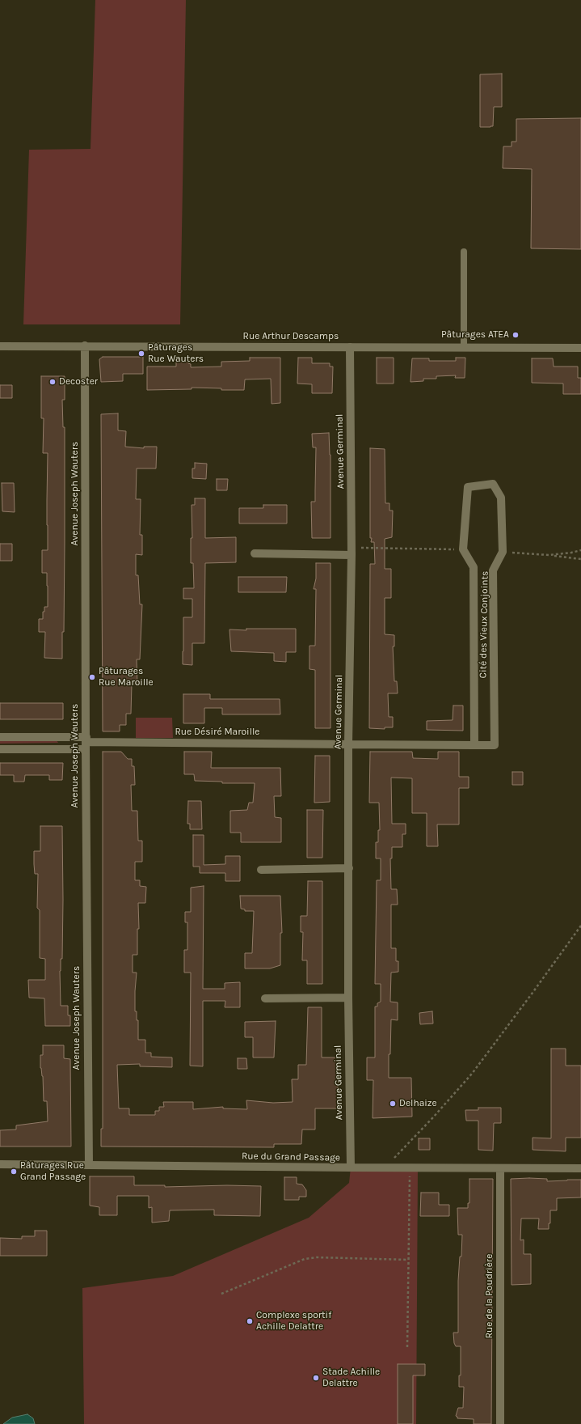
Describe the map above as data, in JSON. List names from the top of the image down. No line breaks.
{"streets":{"street":["Rue Arthur Descamps","Avenue Germinal","Avenue Joseph Wauters","Cité des Vieux Conjoints","Rue Désiré Maroille","Rue du Grand Passage","Rue de la Poudrière"]},"crossings":[["Rue Arthur Descamps","Avenue Germinal"],["Rue Arthur Descamps","Avenue Joseph Wauters"],["Avenue Germinal","Cité des Vieux Conjoints"],["Avenue Germinal","Rue Désiré Maroille"],["Avenue Germinal","Rue du Grand Passage"],["Avenue Joseph Wauters","Rue Désiré Maroille"],["Avenue Joseph Wauters","Rue du Grand Passage"],["Cité des Vieux Conjoints","Rue Désiré Maroille"],["Rue du Grand Passage","Rue de la Poudrière"]],"places":["Pâturages ATEA","Pâturages Rue Wauters","Decoster","Pâturages Rue Maroille","Delhaize","Pâturages Rue Grand Passage","Complexe sportif Achille Delattre","Stade Achille Delattre"]}
